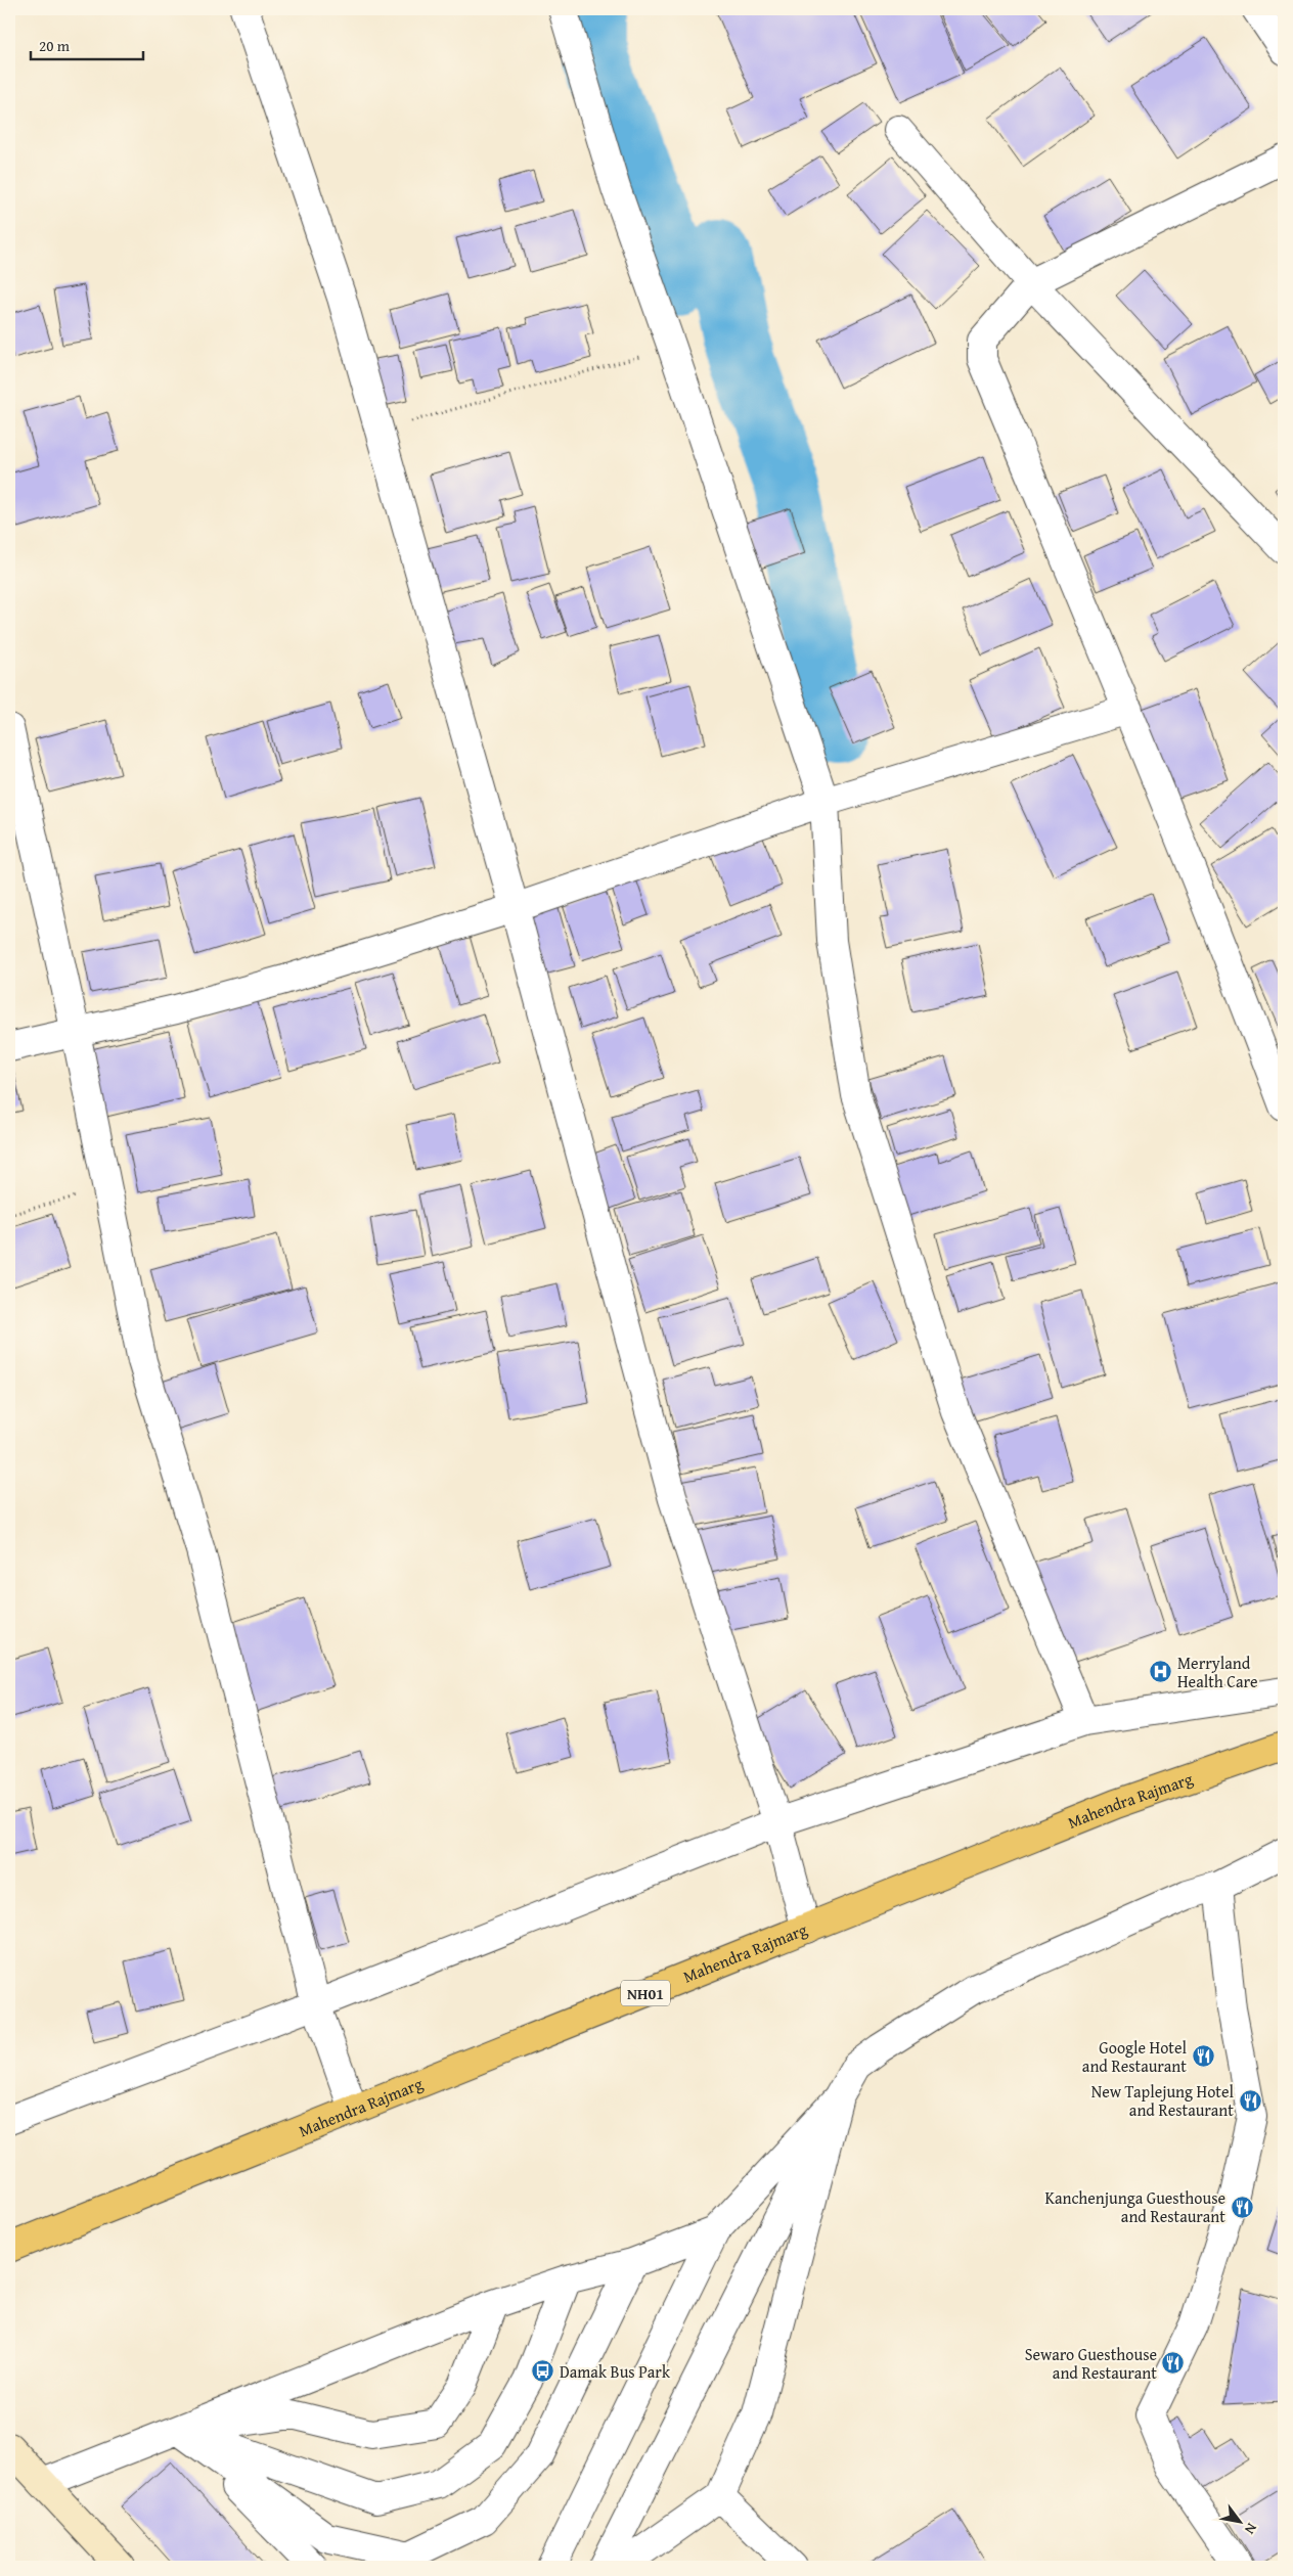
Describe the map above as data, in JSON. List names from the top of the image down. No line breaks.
{"streets":{"highway":["Mahendra Rajmarg","NH01"]},"places":{"hospital":["Merryland Health Care"],"restaurant":["Google Hotel and Restaurant","New Taplejung Hotel and Restaurant","Kanchenjunga Guesthouse and Restaurant","Sewaro Guesthouse and Restaurant"],"bus stop":["Damak Bus Park"]},"scale_bar":"20 m","north":"bottom right"}
